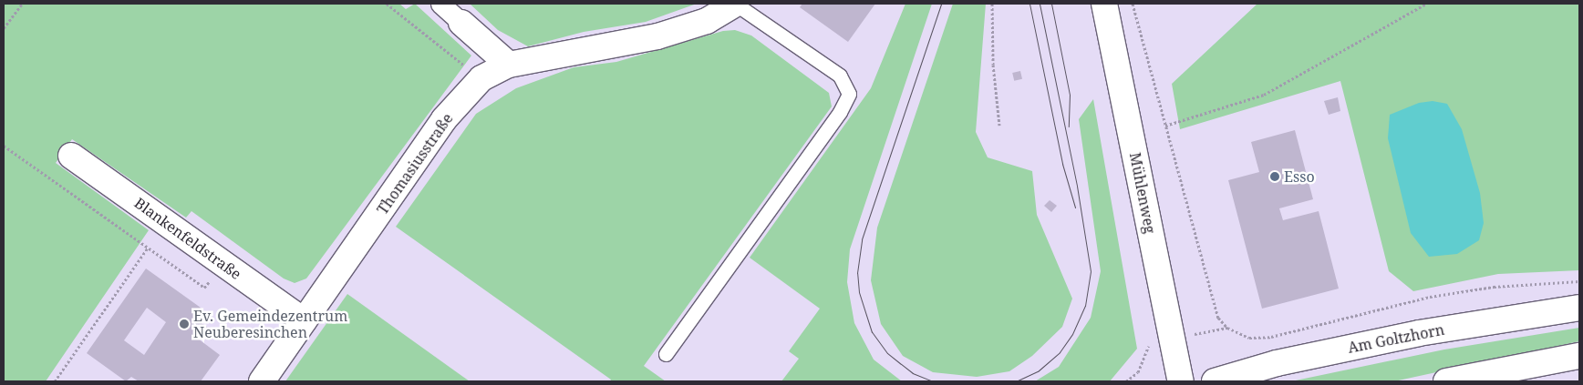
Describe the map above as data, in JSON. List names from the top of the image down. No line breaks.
{"streets":{"street":["Thomasiusstraße","Mühlenweg","Blankenfeldstraße","Am Goltzhorn"]},"crossings":[["Thomasiusstraße","Blankenfeldstraße"]],"places":["Esso","Ev. Gemeindezentrum Neuberesinchen"]}
